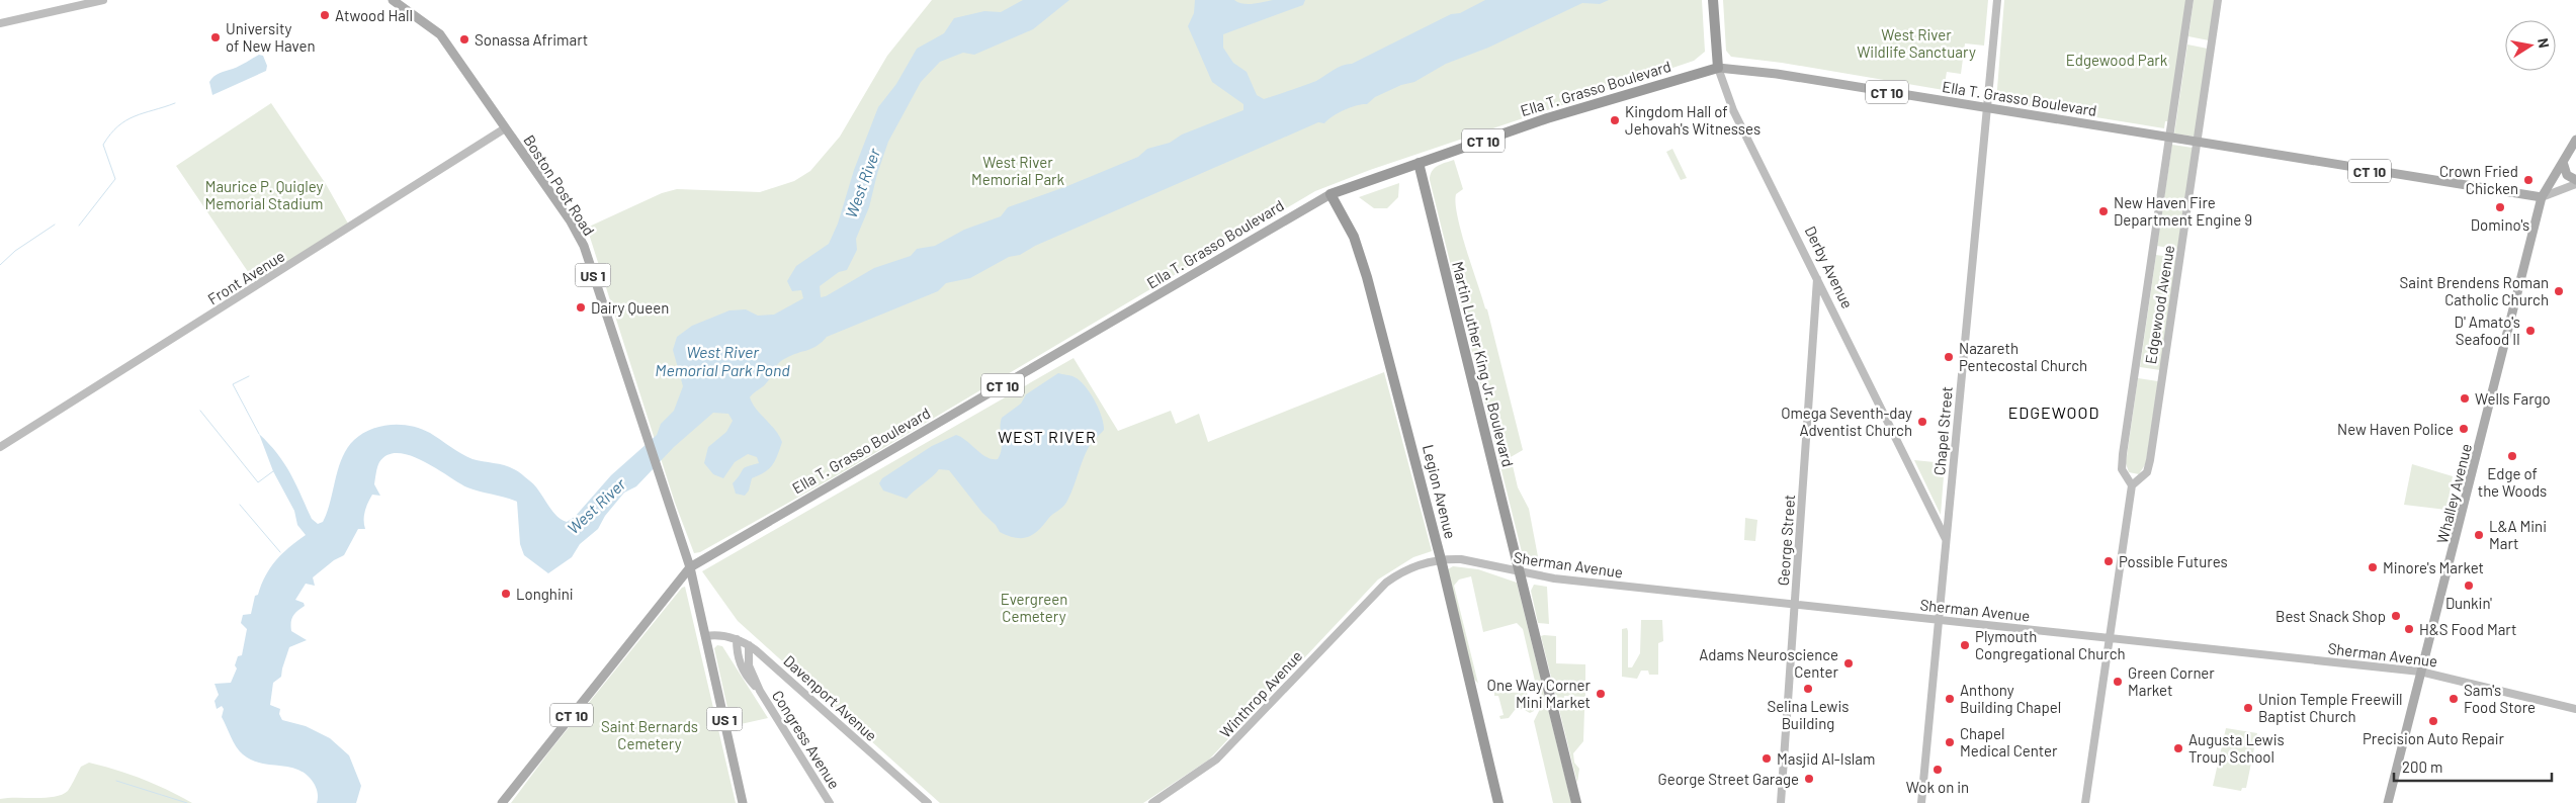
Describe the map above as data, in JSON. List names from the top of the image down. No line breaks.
{"streets":{"highway":["Ella T. Grasso Boulevard","CT 10","Derby Avenue","Martin Luther King Jr. Boulevard","Legion Avenue"],"main road":["Boston Post Road","US 1","Front Avenue","Edgewood Avenue","Chapel Street","Whalley Avenue","George Street","Sherman Avenue","Winthrop Avenue","Davenport Avenue","Congress Avenue"]},"crossings":[["Ella T. Grasso Boulevard","Boston Post Road"],["Ella T. Grasso Boulevard","Derby Avenue"],["Ella T. Grasso Boulevard","US 1"],["Ella T. Grasso Boulevard","Edgewood Avenue"],["Ella T. Grasso Boulevard","Martin Luther King Jr. Boulevard"],["Ella T. Grasso Boulevard","Chapel Street"],["Ella T. Grasso Boulevard","Legion Avenue"],["Ella T. Grasso Boulevard","Whalley Avenue"],["Boston Post Road","US 1"],["Boston Post Road","Front Avenue"],["Derby Avenue","Chapel Street"],["Derby Avenue","George Street"],["US 1","Davenport Avenue"],["Edgewood Avenue","Sherman Avenue"],["Martin Luther King Jr. Boulevard","Sherman Avenue"],["Chapel Street","Sherman Avenue"],["Legion Avenue","Sherman Avenue"],["Whalley Avenue","Sherman Avenue"],["George Street","Sherman Avenue"],["Sherman Avenue","Winthrop Avenue"],["Davenport Avenue","Congress Avenue"]],"districts":["EDGEWOOD","WEST RIVER"],"water":["West River","West River Memorial Park Pond"],"parks":["West River Wildlife Sanctuary","Edgewood Park","West River Memorial Park","Maurice P. Quigley Memorial Stadium","Evergreen Cemetery","Saint Bernards Cemetery"],"places":["Atwood Hall","University of New Haven","Sonassa Afrimart","Kingdom Hall of Jehovah's Witnesses","Crown Fried Chicken","Domino's","New Haven Fire Department Engine 9","Saint Brendens Roman Catholic Church","Dairy Queen","D' Amato's Seafood II","Nazareth Pentecostal Church","Wells Fargo","Omega Seventh-day Adventist Church","New Haven Police","Edge of the Woods","L&A Mini Mart","Possible Futures","Minore's Market","Dunkin'","Longhini","Best Snack Shop","H&S Food Mart","Plymouth Congregational Church","Adams Neuroscience Center","Green Corner Market","Selina Lewis Building","One Way Corner Mini Market","Anthony Building Chapel","Sam's Food Store","Union Temple Freewill Baptist Church","Precision Auto Repair","Chapel Medical Center","Augusta Lewis Troup School","Masjid Al-Islam","Wok on in","George Street Garage"],"scale_bar":"200 m","north":"right"}
